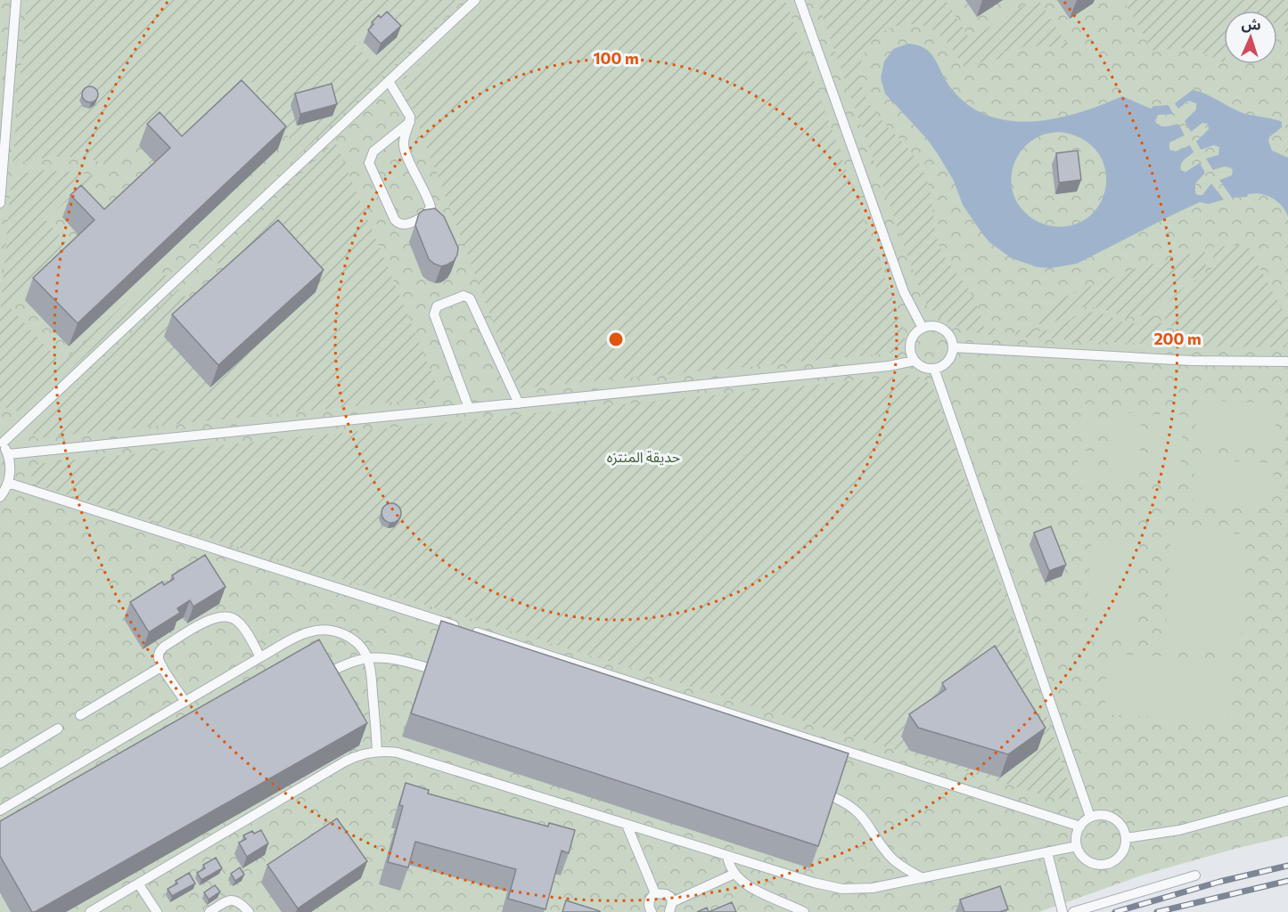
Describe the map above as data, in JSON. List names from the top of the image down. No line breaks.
{"parks":["حديقة المنتزه"],"north":"top","rings":["100 m","200 m"]}
